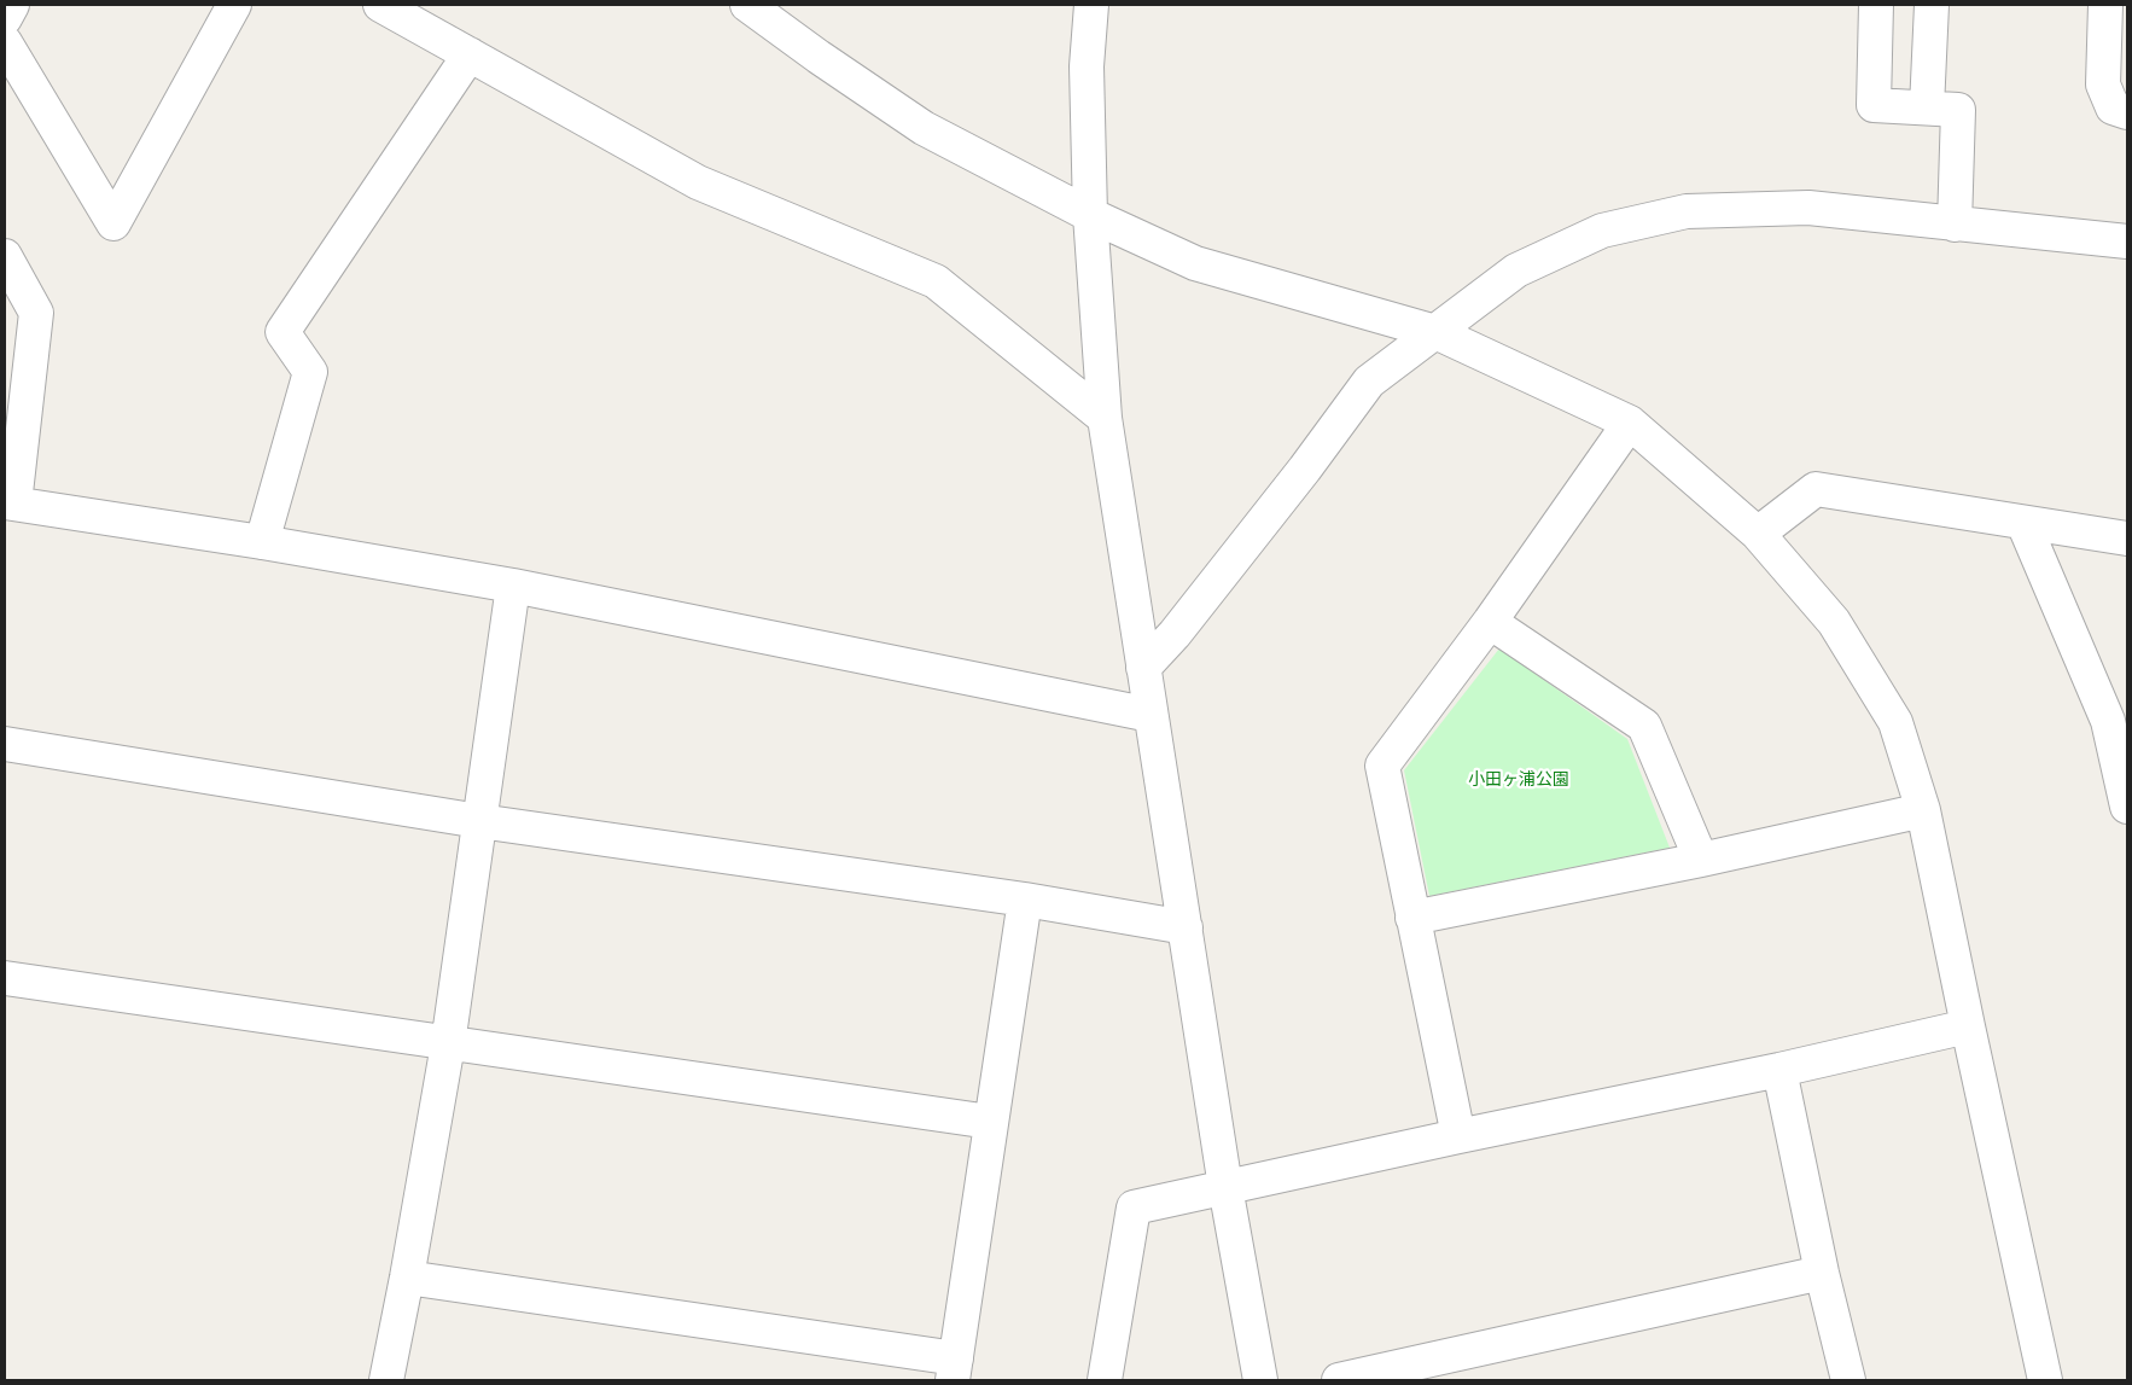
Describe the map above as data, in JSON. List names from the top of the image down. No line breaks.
{"parks":["小田ヶ浦公園"]}
